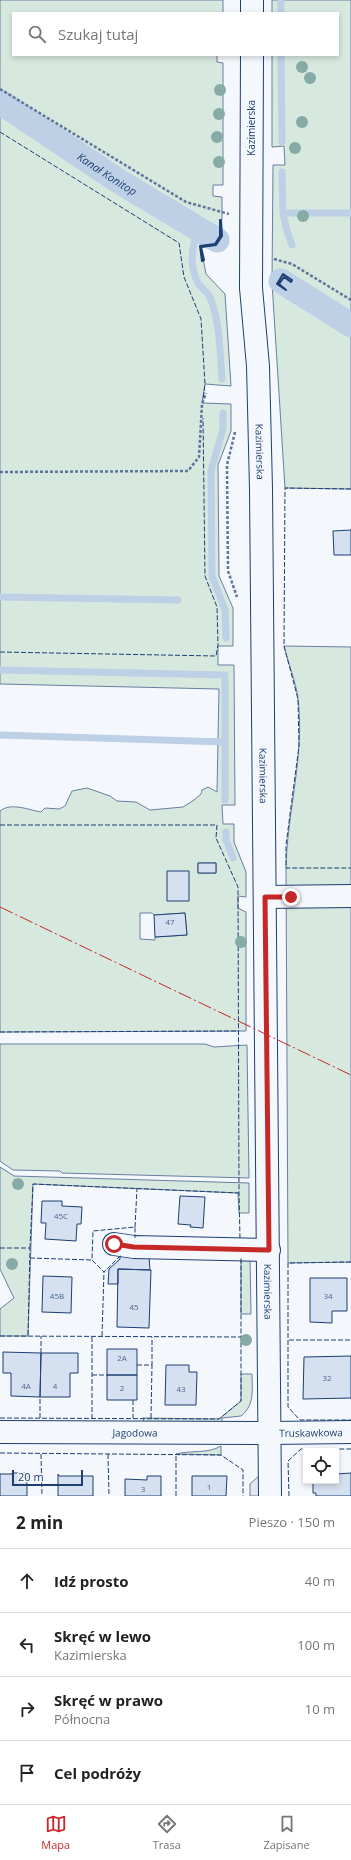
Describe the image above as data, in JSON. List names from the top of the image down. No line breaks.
{"streets":{"street":["Kazimierska","Jagodowa","Truskawkowa"]},"crossings":[["Kazimierska","Jagodowa"],["Kazimierska","Truskawkowa"],["Jagodowa","Truskawkowa"]],"water":["Kanał Konitop"],"house_numbers":["47","45C","45B","34","45","2A","32","4A","4","2","43","1","3"],"scale_bar":"20 m","page":{"search":"Szukaj tutaj","scale":"20 m","heading":["2 min","Pieszo · 150 m"],"list":[["Idź prosto","40 m"],["Skręć w lewo","Kazimierska","100 m"],["Skręć w prawo","Północna","10 m"],"Cel podróży"],"nav":["Mapa","Trasa","Zapisane"]}}
